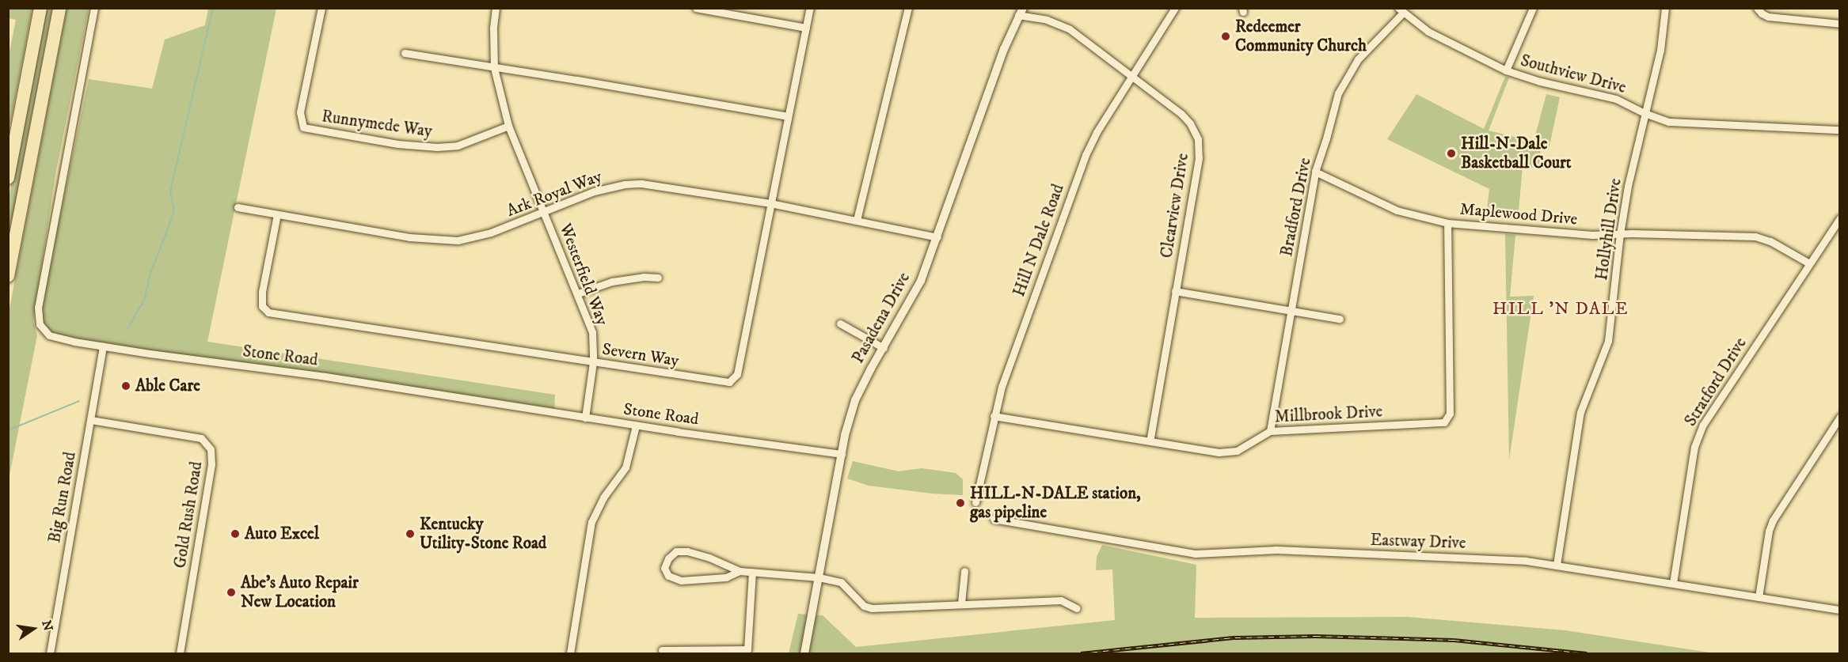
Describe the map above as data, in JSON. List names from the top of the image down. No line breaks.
{"streets":{"street":["Southview Drive","Runnymede Way","Ark Royal Way","Clearview Drive","Bradford Drive","Maplewood Drive","Hollyhill Drive","Hill N Dale Road","Westerfield Way","Pasadena Drive","Severn Way","Stone Road","Stratford Drive","Millbrook Drive","Big Run Road","Gold Rush Road","Eastway Drive"]},"crossings":[["Southview Drive","Bradford Drive"],["Southview Drive","Hollyhill Drive"],["Runnymede Way","Westerfield Way"],["Ark Royal Way","Westerfield Way"],["Ark Royal Way","Pasadena Drive"],["Ark Royal Way","Severn Way"],["Clearview Drive","Hill N Dale Road"],["Clearview Drive","Pasadena Drive"],["Clearview Drive","Millbrook Drive"],["Bradford Drive","Maplewood Drive"],["Bradford Drive","Millbrook Drive"],["Maplewood Drive","Hollyhill Drive"],["Maplewood Drive","Stratford Drive"],["Maplewood Drive","Millbrook Drive"],["Hollyhill Drive","Eastway Drive"],["Hill N Dale Road","Millbrook Drive"],["Westerfield Way","Severn Way"],["Westerfield Way","Stone Road"],["Pasadena Drive","Stone Road"],["Stone Road","Big Run Road"],["Stratford Drive","Eastway Drive"],["Big Run Road","Gold Rush Road"]],"districts":["HILL 'N DALE"],"places":["Redeemer Community Church","Hill-N-Dale Basketball Court","Able Care","HILL-N-DALE station, gas pipeline","Auto Excel","Kentucky Utility-Stone Road","Abe's Auto Repair New Location"],"north":"right"}
